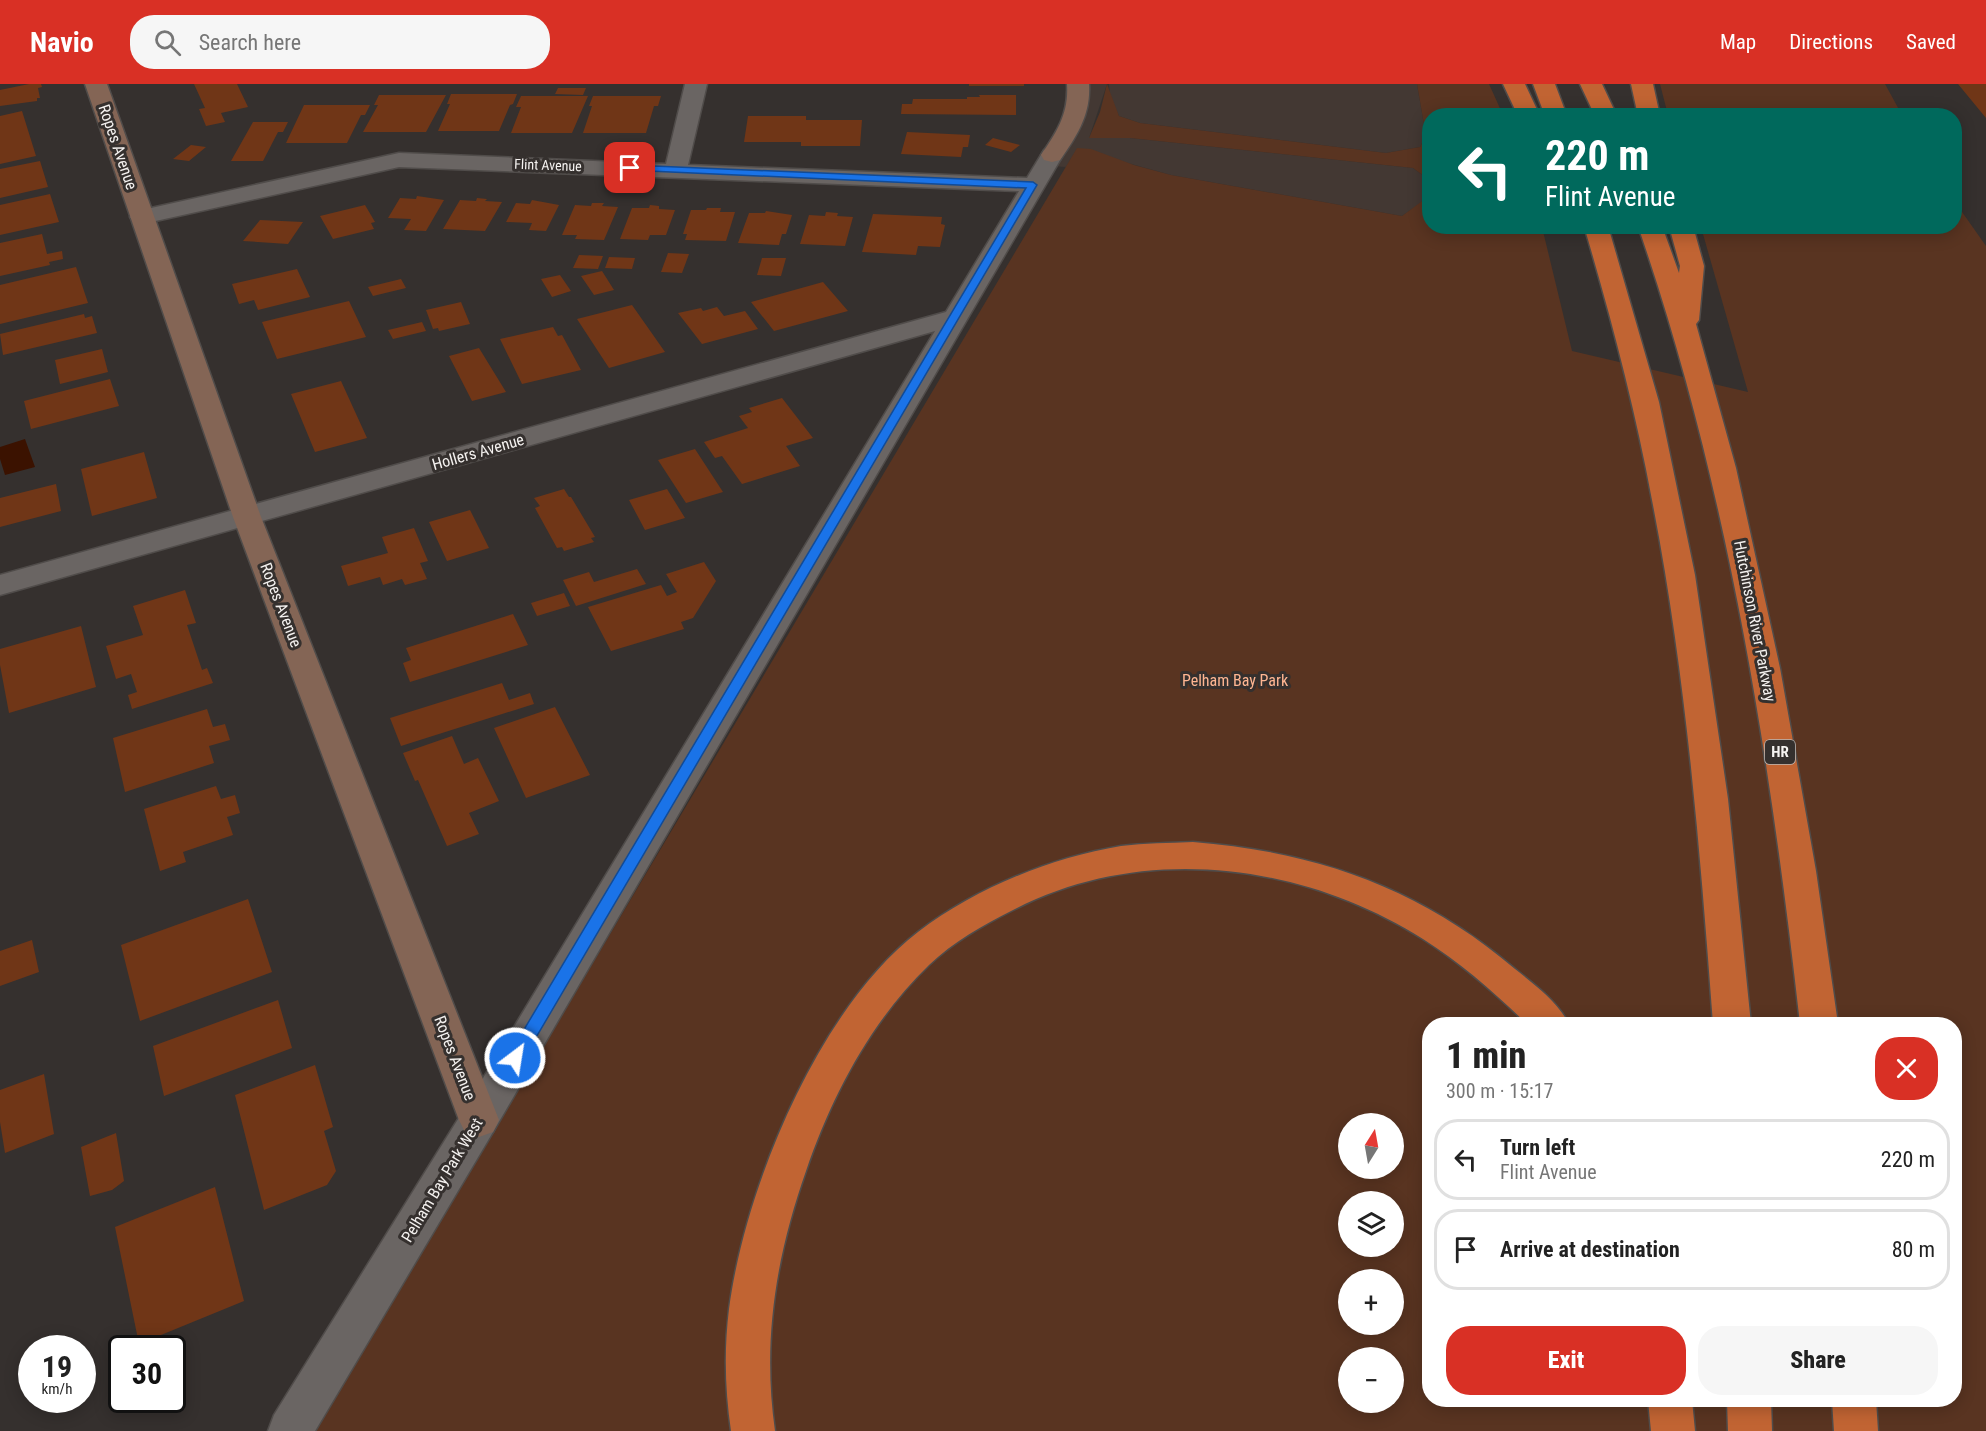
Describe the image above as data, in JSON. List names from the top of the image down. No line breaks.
{"streets":{"highway":["Hutchinson River Parkway","HR"],"street":["Ropes Avenue","Flint Avenue","Hollers Avenue","Pelham Bay Park West"]},"crossings":[["Ropes Avenue","Flint Avenue"],["Ropes Avenue","Hollers Avenue"],["Ropes Avenue","Pelham Bay Park West"],["Flint Avenue","Pelham Bay Park West"],["Hollers Avenue","Pelham Bay Park West"]],"parks":["Pelham Bay Park"],"north":"top","page":{"header":"Navio","search":"Search here","nav":["Map","Directions","Saved"],"turn":["220 m","Flint Avenue"],"heading":["1 min","300 m · 15:17"],"map_buttons":["+","−"],"list":[{"name":"Turn left","note":"Flint Avenue","value":"220 m"},{"name":"Arrive at destination","value":"80 m"}],"buttons":["Exit","Share"],"speed":"19 km/h","limit":"30"}}
